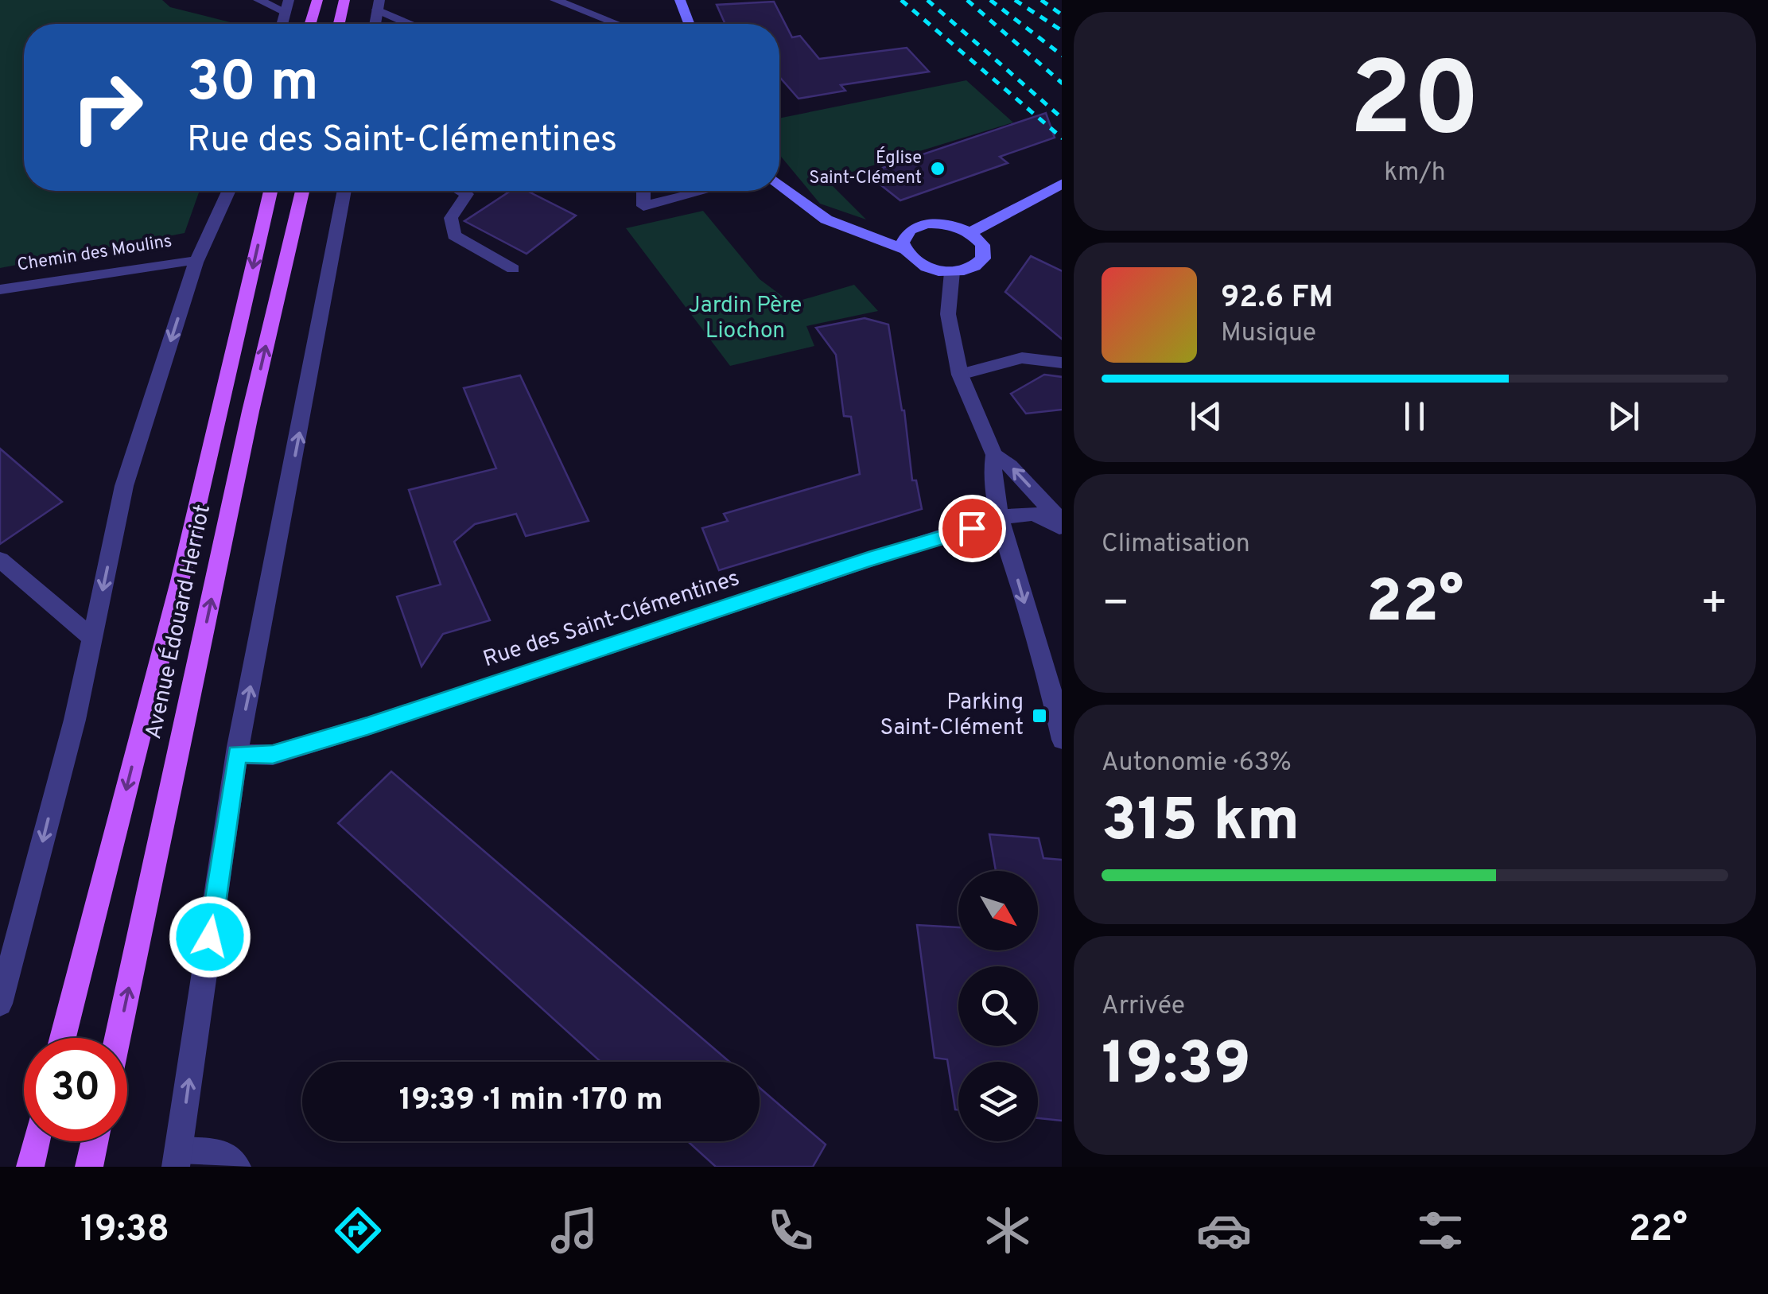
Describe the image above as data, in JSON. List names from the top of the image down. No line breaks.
{"streets":{"main road":["Avenue Édouard Herriot"],"street":["Chemin des Moulins","Rue des Saint-Clémentines"]},"parks":["Jardin Père Liochon"],"places":{"other":["Église Saint-Clément"],"transit":["Parking Saint-Clément"]},"north":"bottom right","page":{"tile":[["20","km/h"],"Climatisation",["Autonomie · 63%","315 km"],["Arrivée","19:39"]],"turn":["30 m","Rue des Saint-Clémentines"],"song":["92.6 FM","Musique"],"heat":["−","22°","+"],"limit":"30","trip":"19:39 · 1 min · 170 m","tabs":["19:38","22°"]}}
